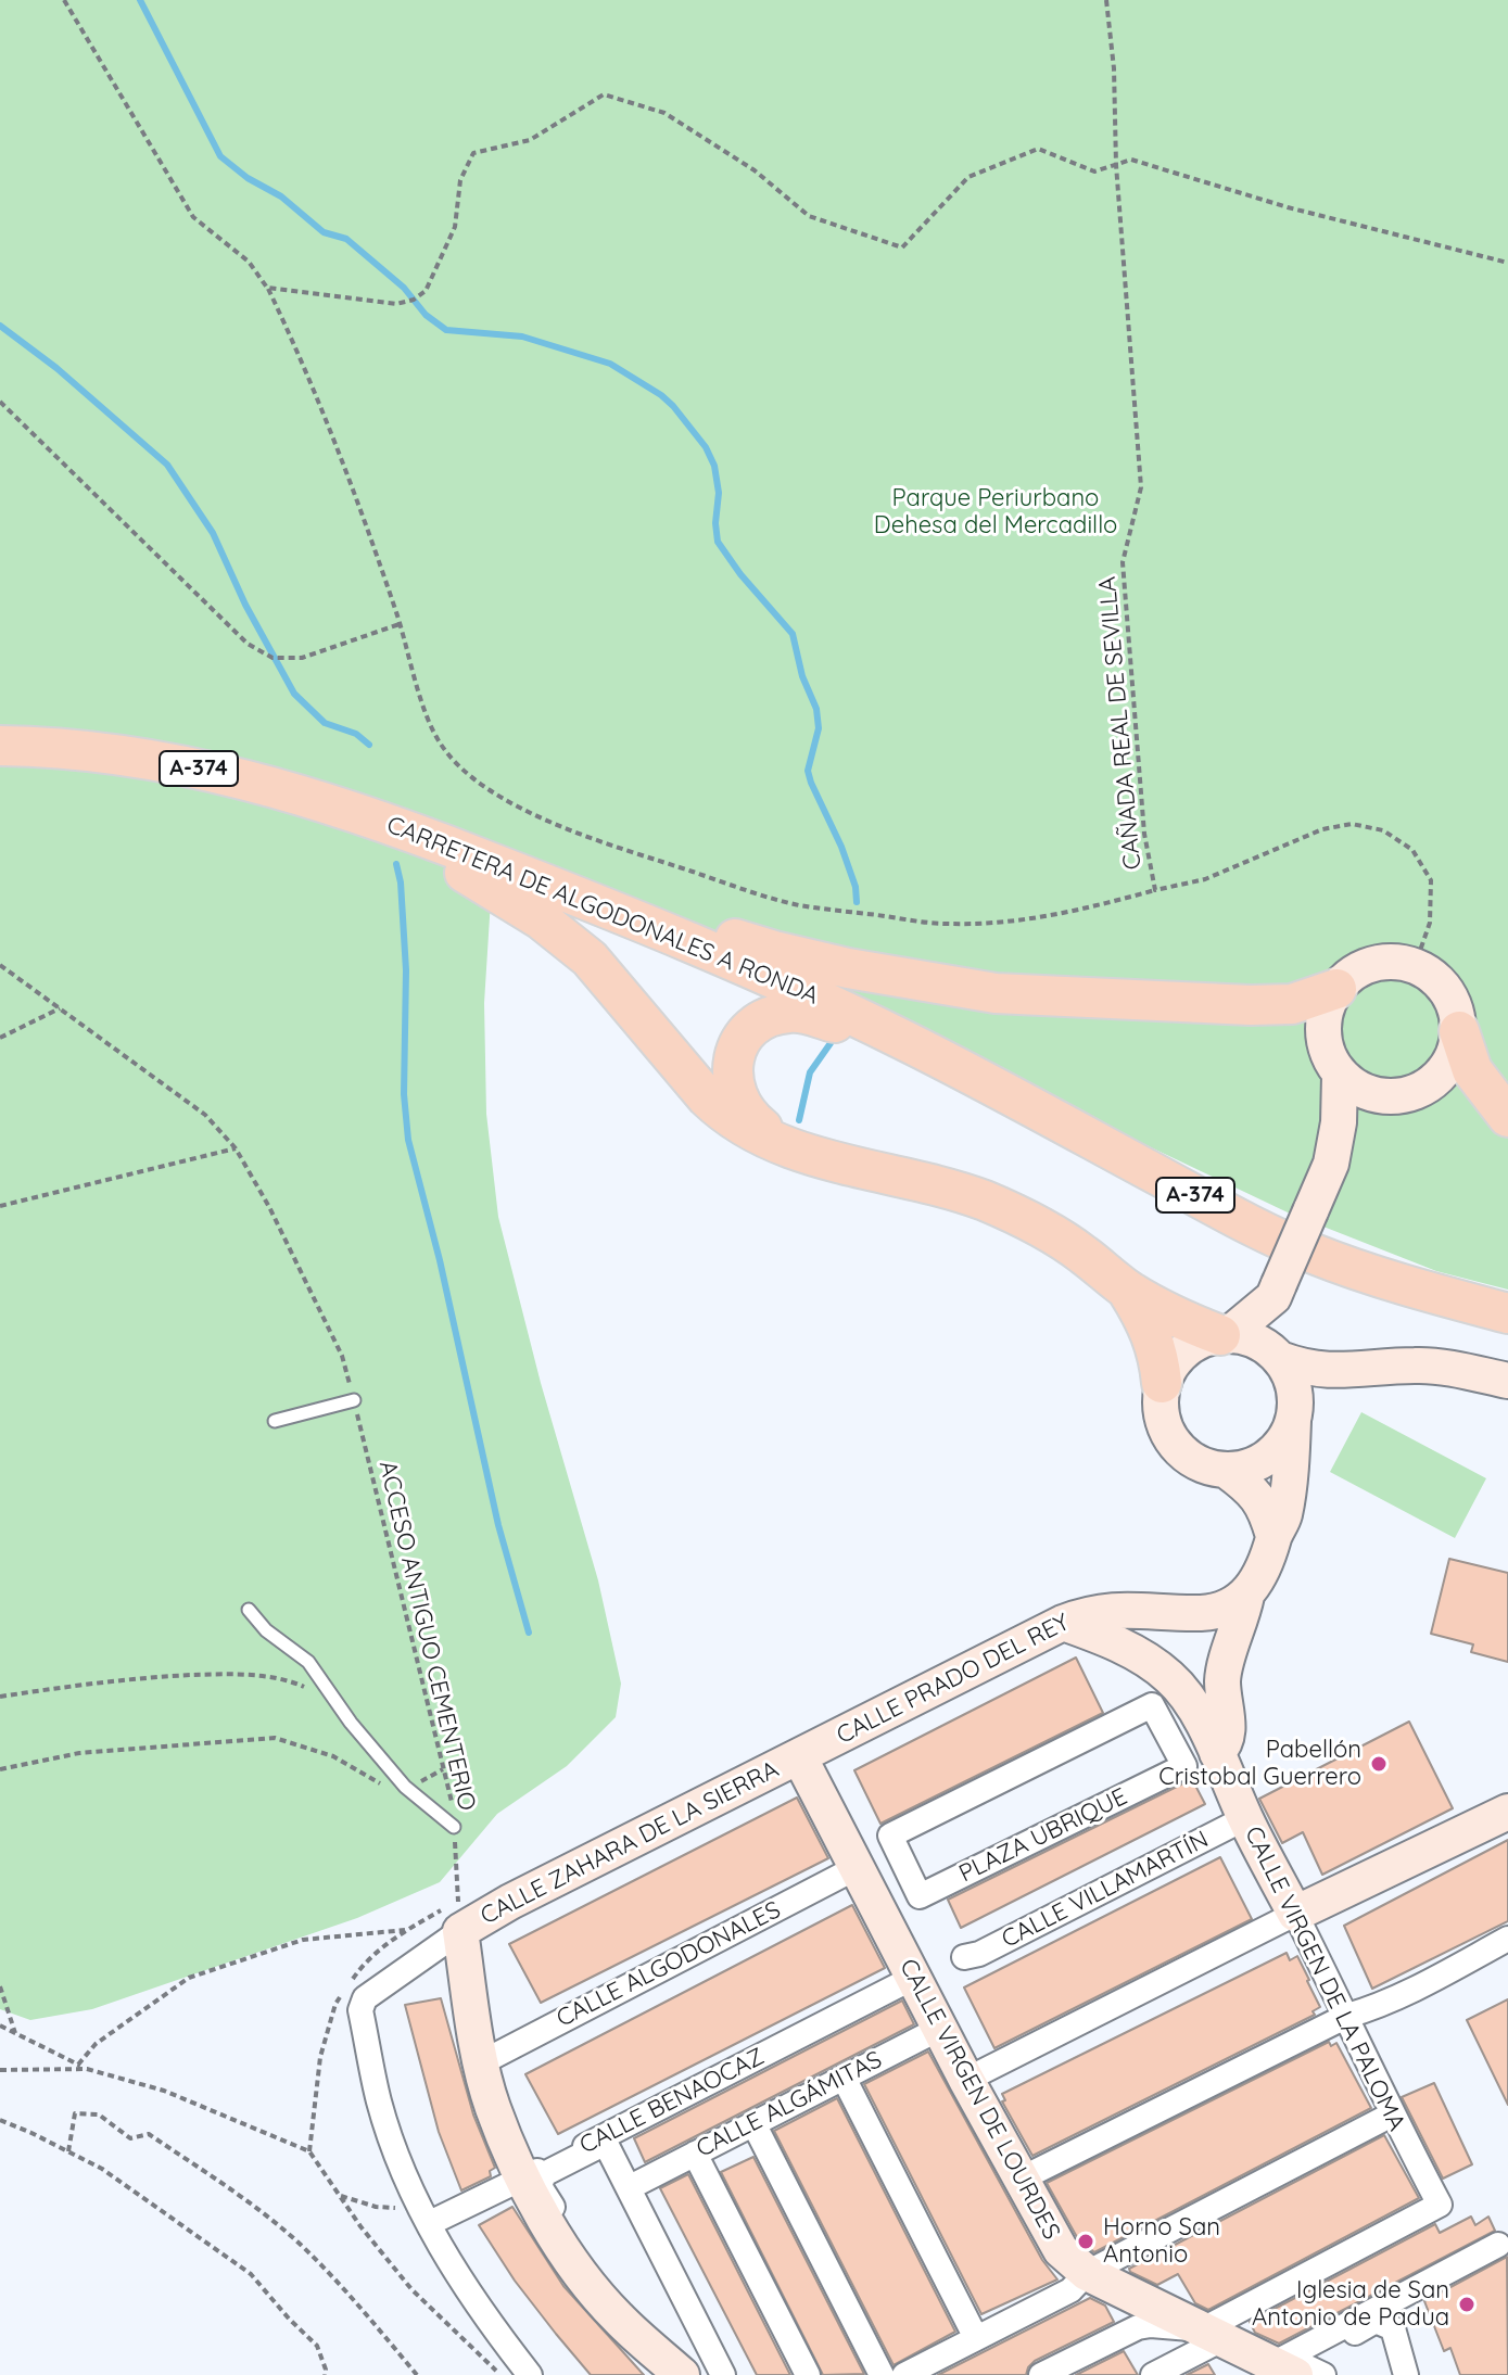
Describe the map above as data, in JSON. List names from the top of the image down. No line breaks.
{"streets":{"main road":["A-374","CARRETERA DE ALGODONALES A RONDA"],"street":["CALLE PRADO DEL REY","PLAZA UBRIQUE","CALLE ZAHARA DE LA SIERRA","CALLE VILLAMARTÍN","CALLE ALGODONALES","CALLE VIRGEN DE LA PALOMA","CALLE VIRGEN DE LOURDES","CALLE BENAOCAZ","CALLE ALGÁMITAS"],"path":["CAÑADA REAL DE SEVILLA","ACCESO ANTIGUO CEMENTERIO"]},"crossings":[["ACCESO ANTIGUO CEMENTERIO","CALLE ZAHARA DE LA SIERRA"],["CALLE PRADO DEL REY","CALLE ZAHARA DE LA SIERRA"],["CALLE PRADO DEL REY","CALLE VIRGEN DE LA PALOMA"],["CALLE PRADO DEL REY","CALLE VIRGEN DE LOURDES"],["CALLE ZAHARA DE LA SIERRA","CALLE VIRGEN DE LOURDES"],["CALLE VILLAMARTÍN","CALLE VIRGEN DE LA PALOMA"],["CALLE ALGODONALES","CALLE VIRGEN DE LOURDES"],["CALLE VIRGEN DE LA PALOMA","CALLE VIRGEN DE LOURDES"],["CALLE VIRGEN DE LOURDES","CALLE BENAOCAZ"],["CALLE VIRGEN DE LOURDES","CALLE ALGÁMITAS"]],"parks":["Parque Periurbano Dehesa del Mercadillo"],"places":["Pabellón Cristobal Guerrero","Horno San Antonio","Iglesia de San Antonio de Padua"]}
